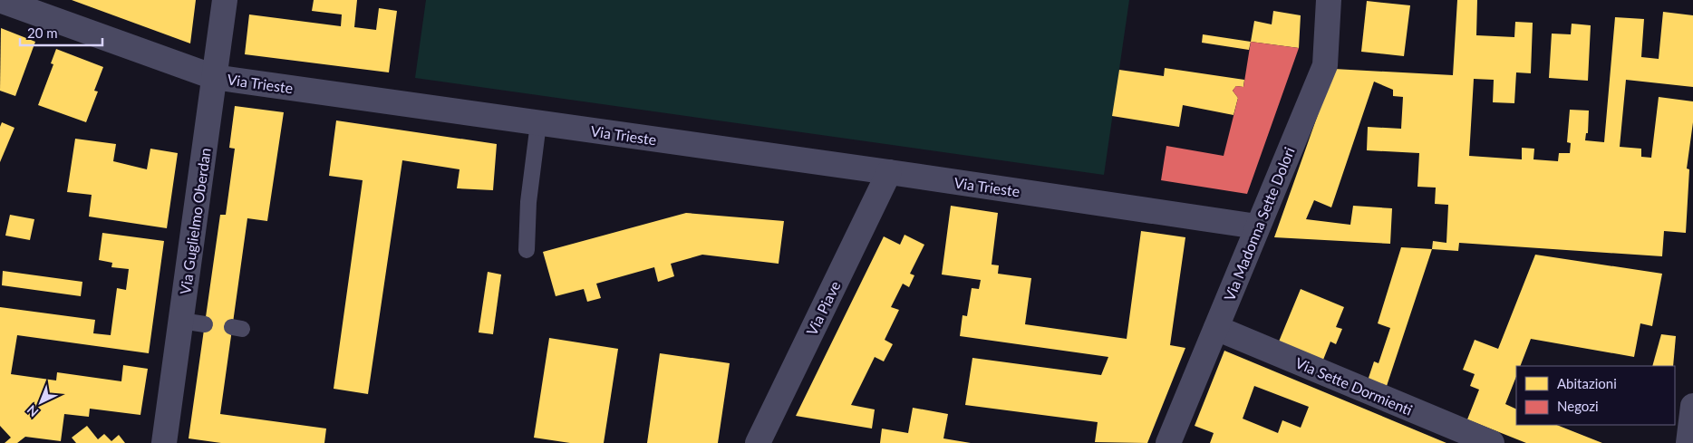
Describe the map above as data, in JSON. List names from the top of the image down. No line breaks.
{"streets":{"street":["Via Trieste","Via Guglielmo Oberdan","Via Madonna Sette Dolori","Via Piave","Via Sette Dormienti"]},"crossings":[["Via Trieste","Via Guglielmo Oberdan"],["Via Trieste","Via Madonna Sette Dolori"],["Via Trieste","Via Piave"],["Via Madonna Sette Dolori","Via Sette Dormienti"]],"legend":["Abitazioni","Negozi"],"scale_bar":"20 m","north":"bottom left"}
